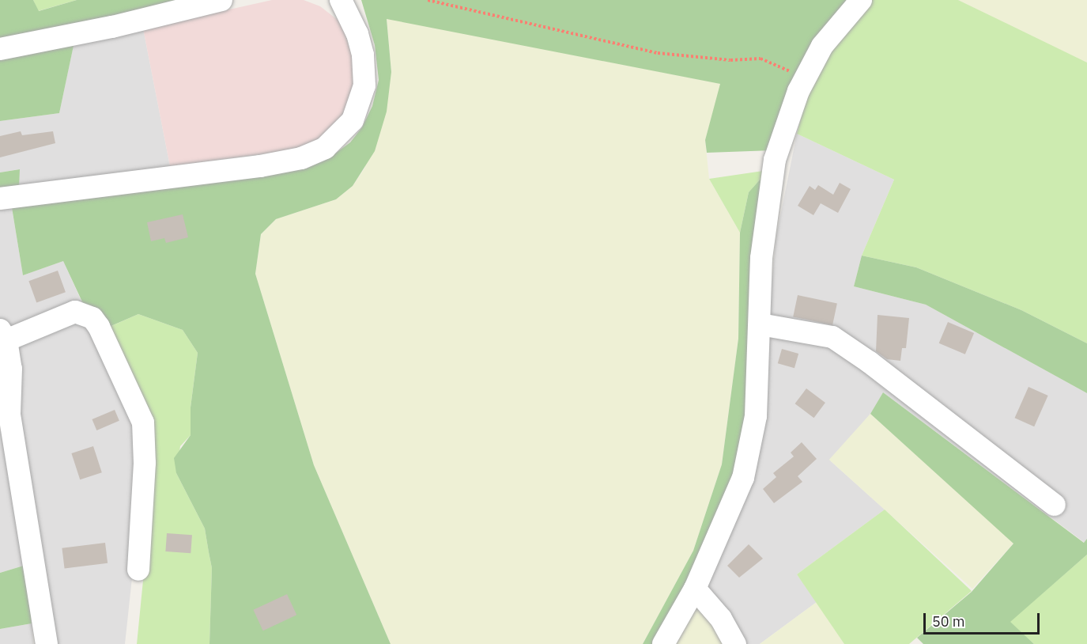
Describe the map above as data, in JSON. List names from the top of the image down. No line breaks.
{"scale_bar":"50 m"}
